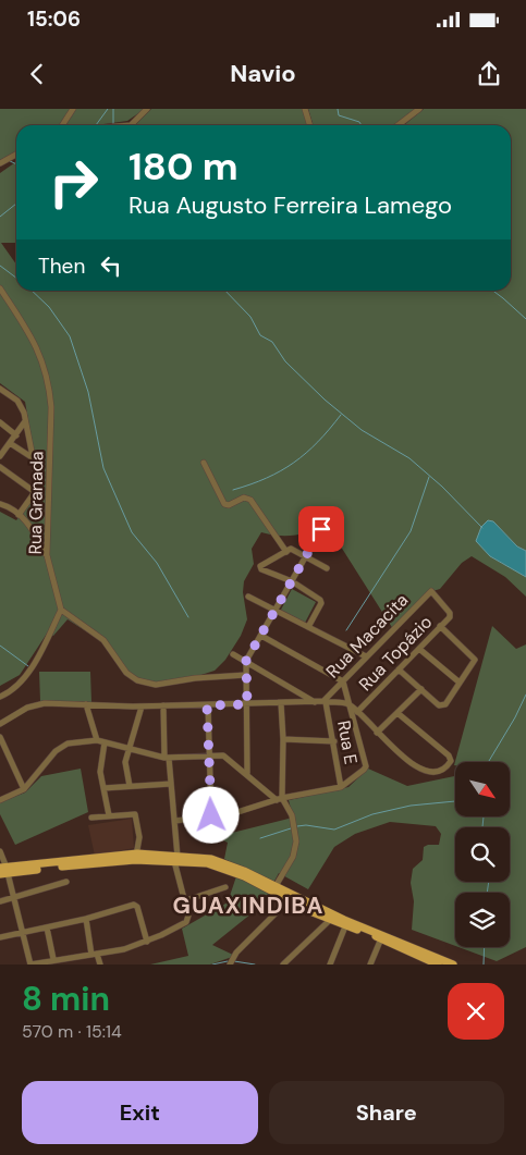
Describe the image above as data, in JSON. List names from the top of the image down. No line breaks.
{"streets":{"street":["Rua Granada","Rua Macacita","Rua Topázio","Rua E"]},"crossings":[["Rua Macacita","Rua Topázio"],["Rua Macacita","Rua E"]],"districts":["GUAXINDIBA"],"north":"bottom right","page":{"status":"15:06","header":"Navio","turn":["180 m","Rua Augusto Ferreira Lamego"],"then":"Then","heading":["8 min","570 m · 15:14"],"buttons":["Exit","Share"]}}
